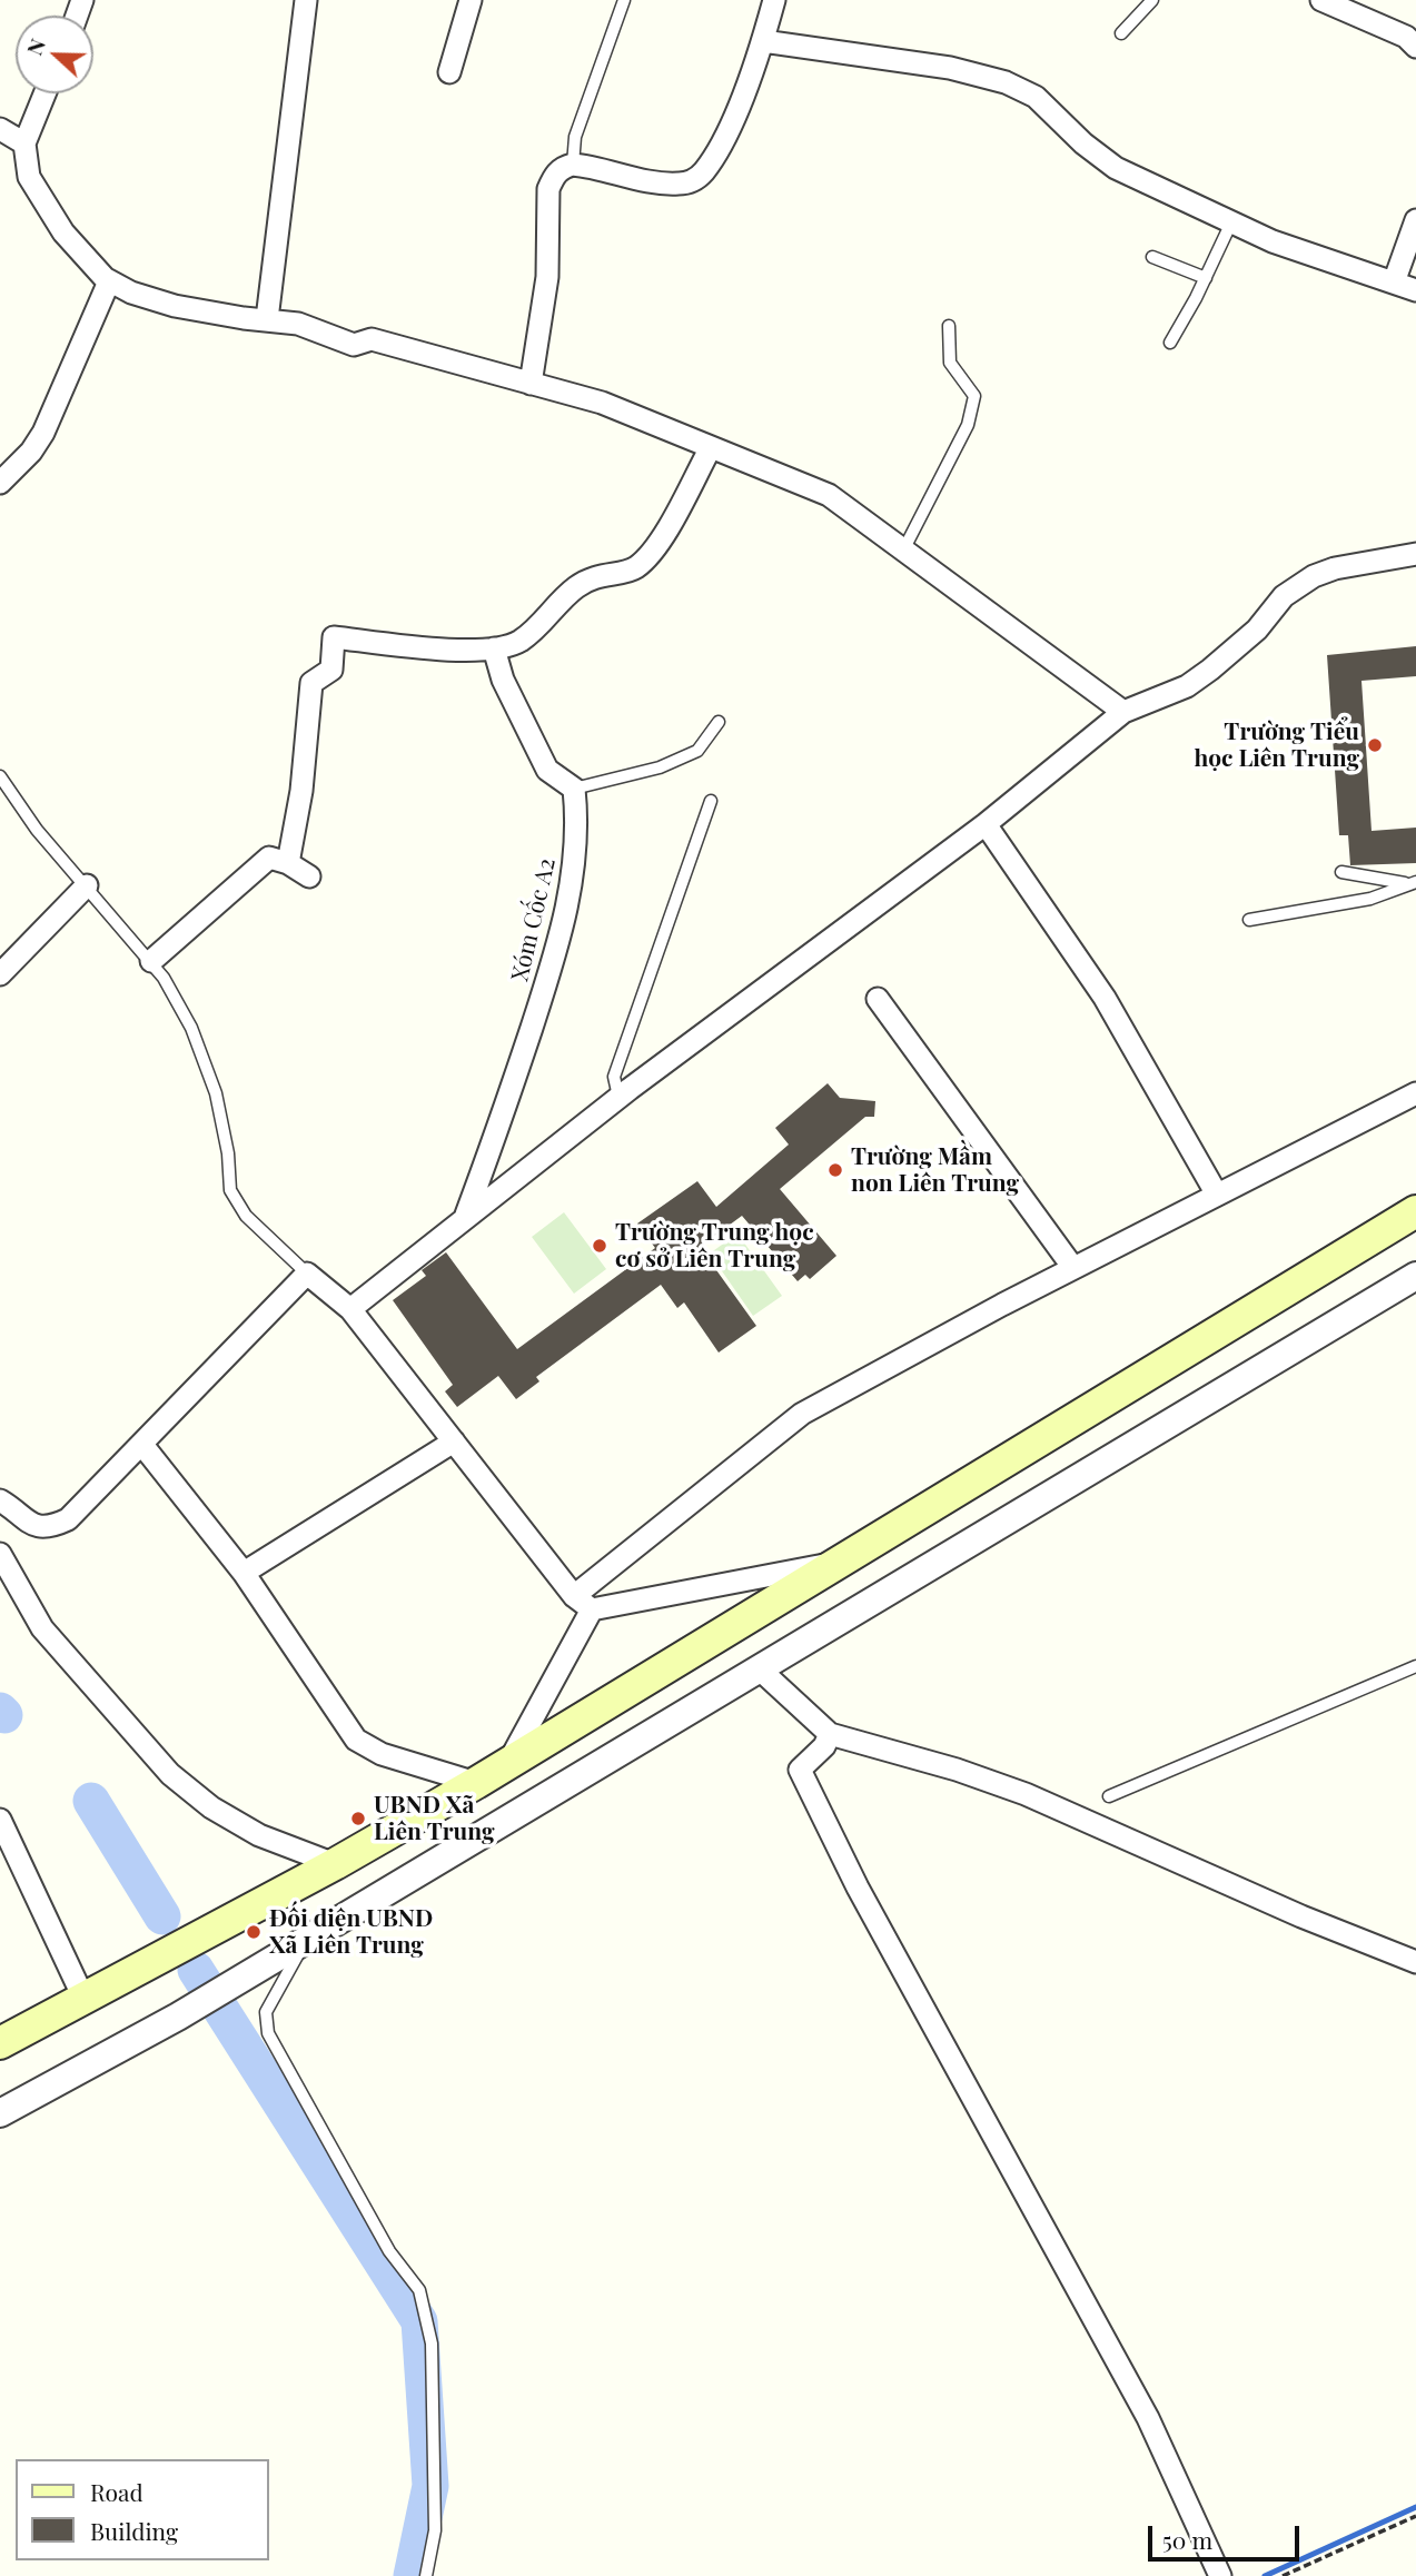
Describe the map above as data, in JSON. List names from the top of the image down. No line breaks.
{"streets":{"street":["Xóm Cốc A2"]},"places":["Trường Tiểu học Liên Trung","Trường Mầm non Liên Trung","Trường Trung học cơ sở Liên Trung","UBND Xã Liên Trung","Đối diện UBND Xã Liên Trung"],"legend":["Road","Building"],"scale_bar":"50 m","north":"left"}
